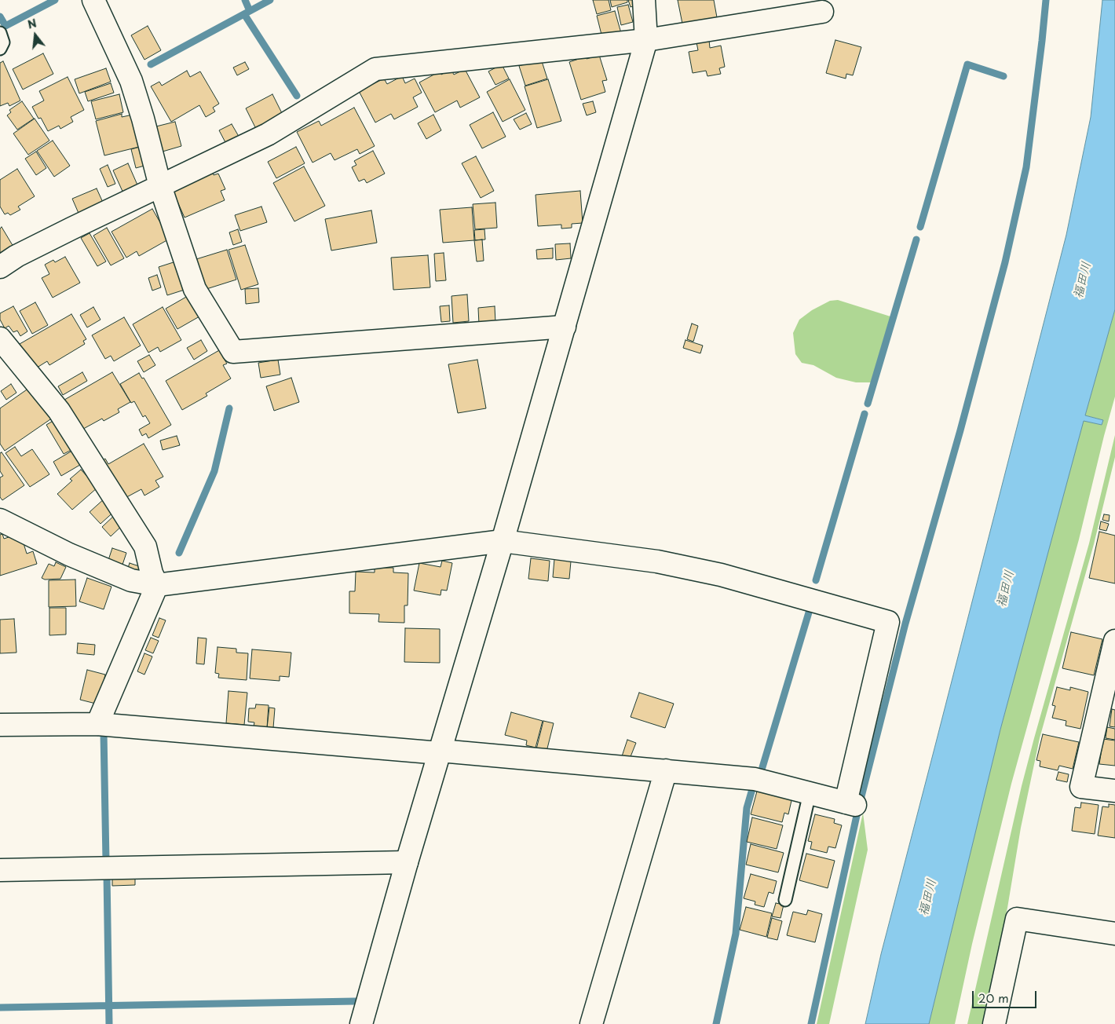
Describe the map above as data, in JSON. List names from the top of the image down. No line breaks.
{"water":["福田川"],"scale_bar":"20 m","north":"top"}
